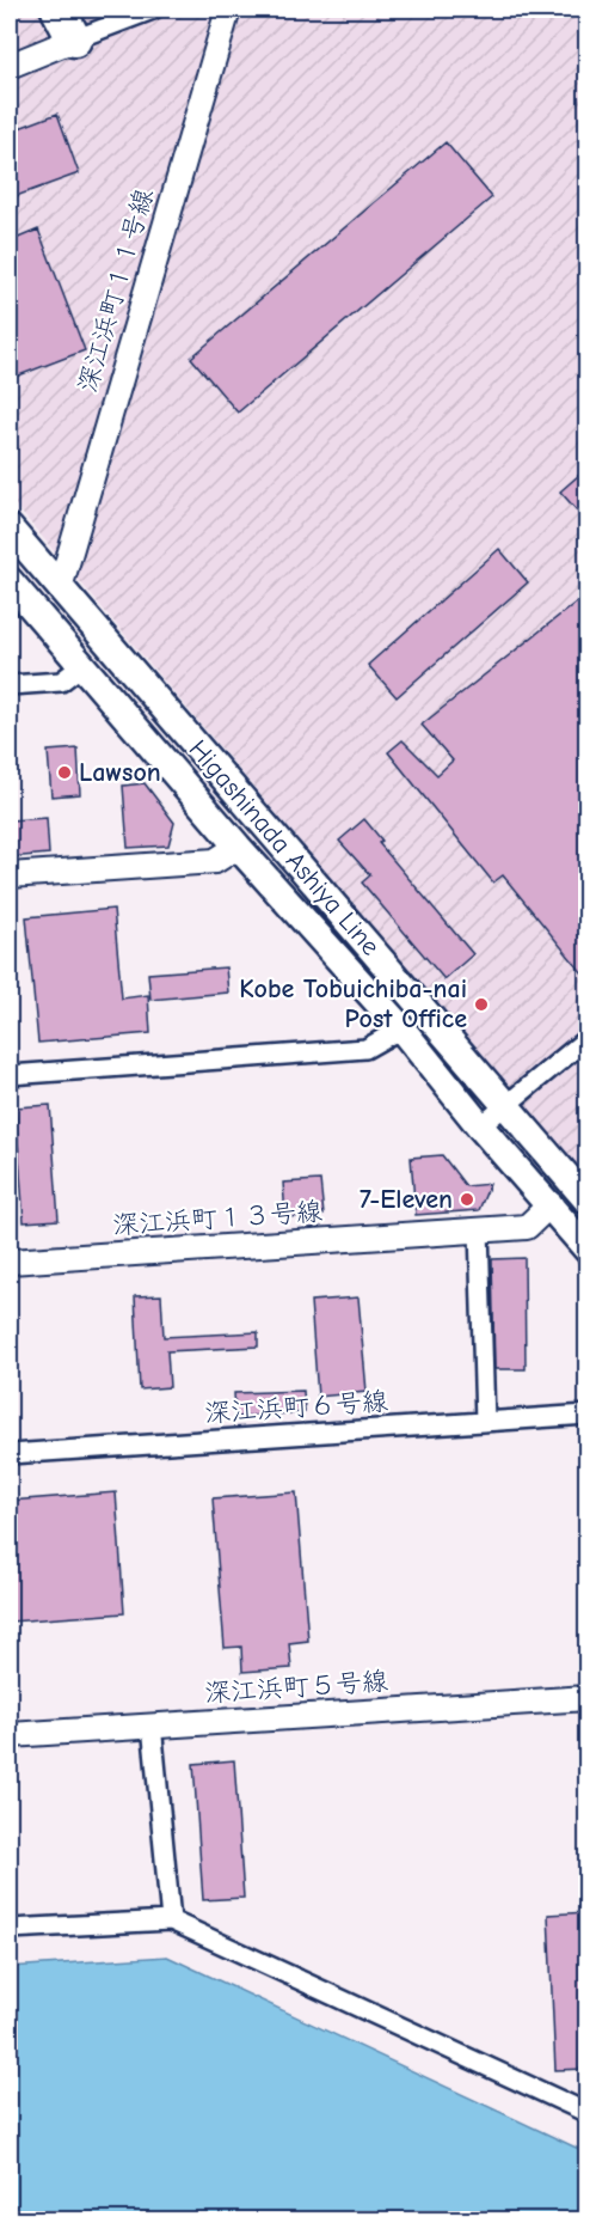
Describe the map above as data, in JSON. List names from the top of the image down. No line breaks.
{"streets":{"main road":["Higashinada Ashiya Line"],"street":["深江浜町１１号線","深江浜町１３号線","深江浜町６号線","深江浜町５号線"]},"crossings":[["深江浜町１１号線","Higashinada Ashiya Line"],["Higashinada Ashiya Line","深江浜町１３号線"]],"places":["Lawson","Kobe Tobuichiba-nai Post Office","7-Eleven"]}
